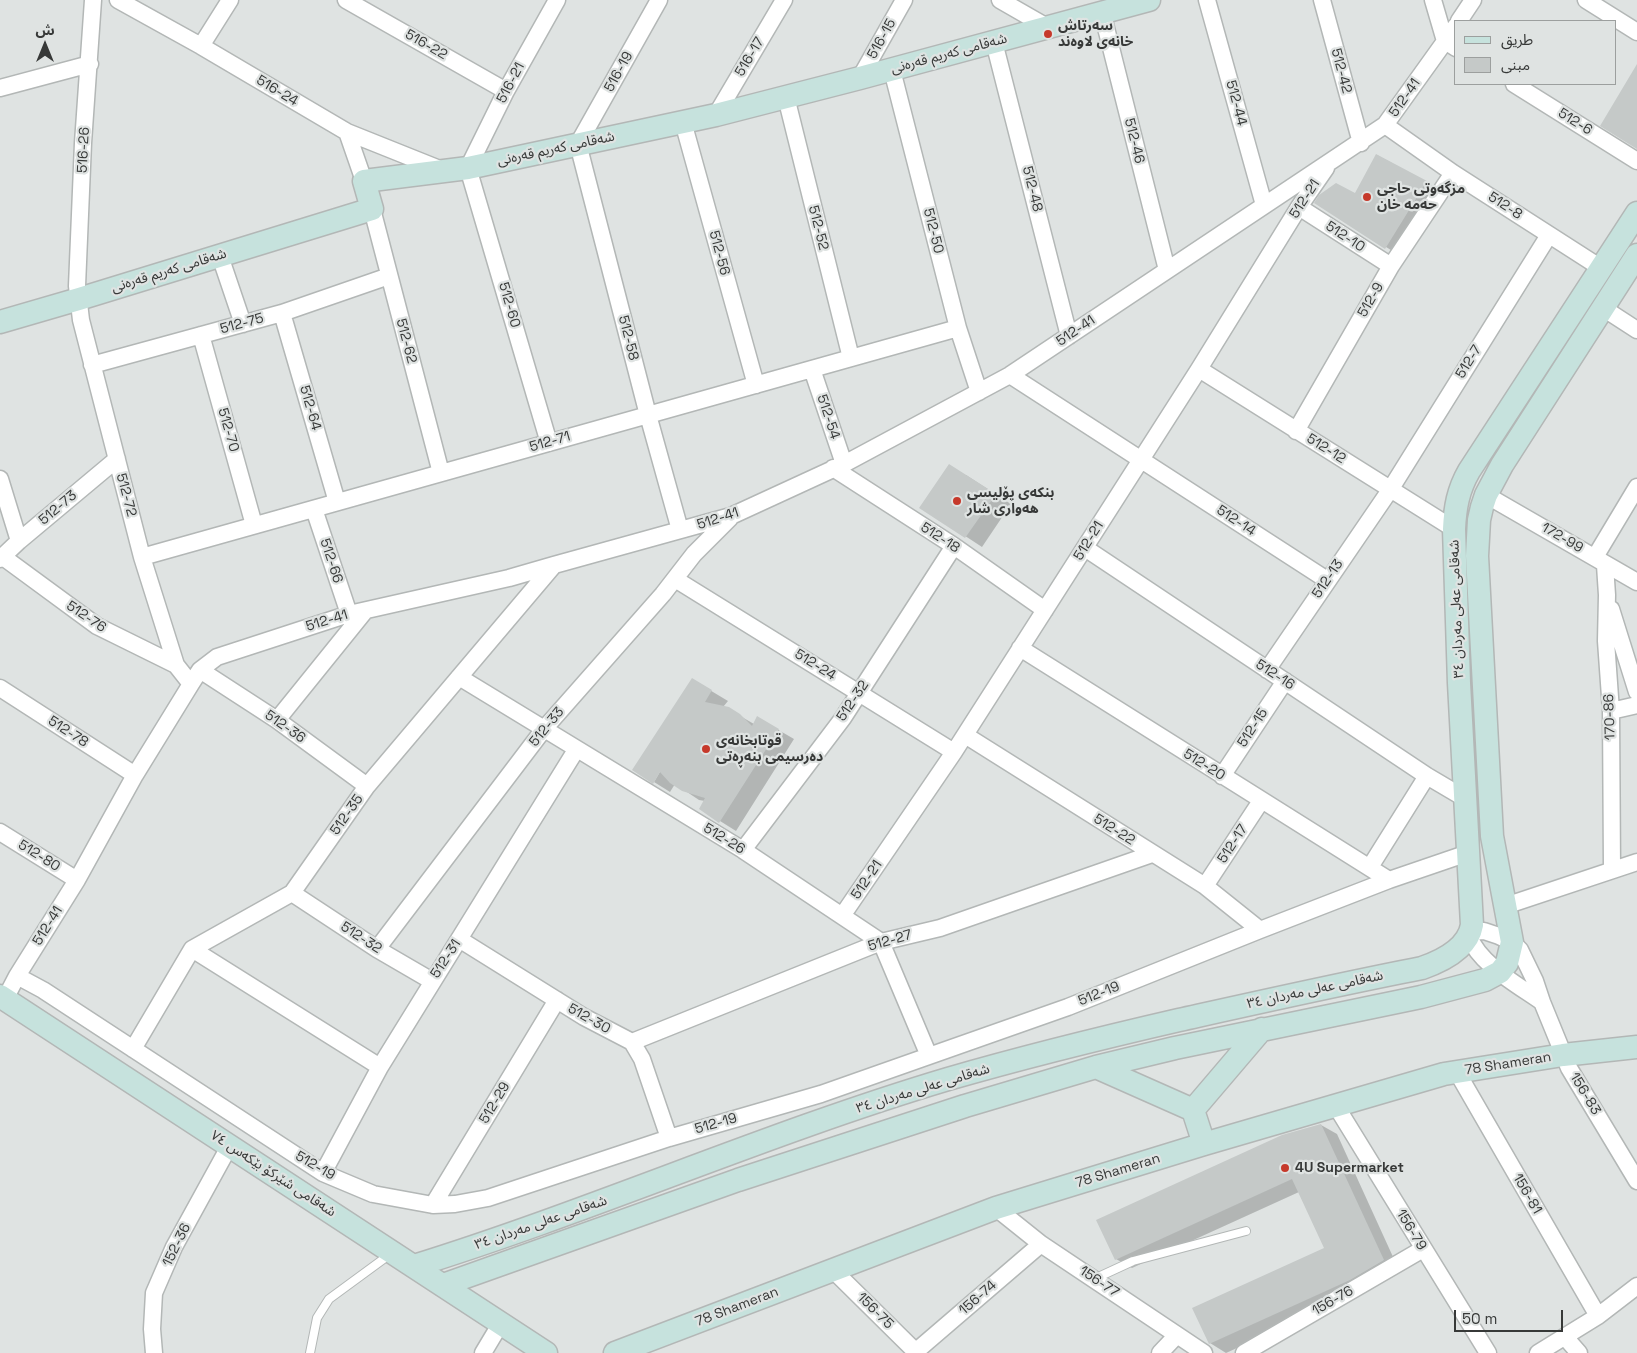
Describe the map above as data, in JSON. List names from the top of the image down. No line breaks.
{"streets":{"main road":["شەقامی کەریم قەرەنی","شەقامی عەلی مەردان ٣٤","78 Shameran","شەقامی شێرکۆ بێکەس ٧٤"],"street":["516-15","516-22","516-17","512-42","516-19","516-21","516-24","512-41","512-44","512-6","512-46","516-26","512-48","512-21","512-8","512-52","512-50","512-10","512-56","512-9","512-60","512-75","512-58","512-62","512-7","512-64","512-54","512-70","512-71","512-12","512-72","512-73","512-14","512-18","172-99","512-66","512-13","512-76","512-24","512-16","512-32","170-86","512-36","512-33","512-15","512-78","512-20","512-35","512-22","512-26","512-17","512-80","512-27","512-31","512-19","512-30","156-83","512-29","156-81","156-79","152-36","156-77","156-74","156-76","156-75"]},"crossings":[["516-15","شەقامی کەریم قەرەنی"],["516-22","516-21"],["شەقامی کەریم قەرەنی","516-17"],["شەقامی کەریم قەرەنی","516-19"],["شەقامی کەریم قەرەنی","516-21"],["شەقامی کەریم قەرەنی","516-24"],["شەقامی کەریم قەرەنی","512-46"],["شەقامی کەریم قەرەنی","516-26"],["شەقامی کەریم قەرەنی","512-48"],["شەقامی کەریم قەرەنی","512-52"],["شەقامی کەریم قەرەنی","512-50"],["شەقامی کەریم قەرەنی","512-56"],["شەقامی کەریم قەرەنی","512-60"],["شەقامی کەریم قەرەنی","512-58"],["شەقامی کەریم قەرەنی","512-62"],["شەقامی کەریم قەرەنی","512-72"],["512-42","512-41"],["516-19","512-58"],["516-21","512-60"],["512-41","512-44"],["512-41","512-46"],["512-41","512-48"],["512-41","512-21"],["512-41","512-8"],["512-41","512-50"],["512-41","512-58"],["512-41","512-54"],["512-41","512-72"],["512-41","512-14"],["512-41","512-18"],["512-41","512-66"],["512-41","512-36"],["512-41","512-33"],["512-41","512-78"],["512-41","512-35"],["512-41","512-80"],["512-41","512-19"],["516-26","512-72"],["512-21","512-10"],["512-21","512-12"],["512-21","512-14"],["512-21","512-18"],["512-21","512-24"],["512-21","512-16"],["512-21","512-20"],["512-21","512-22"],["512-21","512-26"],["512-8","512-9"],["512-8","512-7"],["512-8","شەقامی عەلی مەردان ٣٤"],["512-52","512-71"],["512-50","512-71"],["512-10","512-9"],["512-56","512-71"],["512-9","512-12"],["512-60","512-71"],["512-75","512-62"],["512-75","512-64"],["512-75","512-70"],["512-75","512-72"],["512-58","512-71"],["512-62","512-71"],["512-7","512-12"],["512-7","512-13"],["512-64","512-71"],["512-54","512-71"],["512-54","512-18"],["512-70","512-71"],["512-71","512-72"],["512-71","512-66"],["512-12","512-13"],["512-12","شەقامی عەلی مەردان ٣٤"],["512-72","512-73"],["512-72","512-76"],["512-72","512-36"],["512-73","512-76"],["512-14","512-13"],["512-18","512-32"],["172-99","شەقامی عەلی مەردان ٣٤"],["172-99","170-86"],["512-13","512-16"],["شەقامی عەلی مەردان ٣٤","512-16"],["شەقامی عەلی مەردان ٣٤","512-19"],["شەقامی عەلی مەردان ٣٤","156-83"],["شەقامی عەلی مەردان ٣٤","شەقامی شێرکۆ بێکەس ٧٤"],["512-24","512-32"],["512-24","512-33"],["512-16","512-15"],["512-32","512-33"],["512-32","512-35"],["512-32","512-26"],["512-32","512-31"],["512-36","512-35"],["512-33","512-26"],["512-15","512-20"],["512-20","512-17"],["512-20","512-19"],["512-35","512-26"],["512-35","512-19"],["512-22","512-17"],["512-22","512-27"],["512-22","512-19"],["512-26","512-27"],["512-26","512-31"],["512-27","512-30"],["512-31","512-19"],["512-31","512-30"],["512-19","512-29"],["512-30","512-29"],["78 Shameran","156-83"],["78 Shameran","156-81"],["78 Shameran","156-79"],["78 Shameran","156-77"],["78 Shameran","156-75"],["شەقامی شێرکۆ بێکەس ٧٤","152-36"],["156-79","156-76"],["156-77","156-74"],["156-74","156-75"]],"places":["سەرتاش خانەی لاوەند","مزگەوتی حاجی حەمە خان","بنکەی پۆلیسی هەواری شار","قوتابخانەی دەرسیمی بنەڕەتی","4U Supermarket"],"legend":["طريق","مبنى"],"scale_bar":"50 m","north":"top"}
